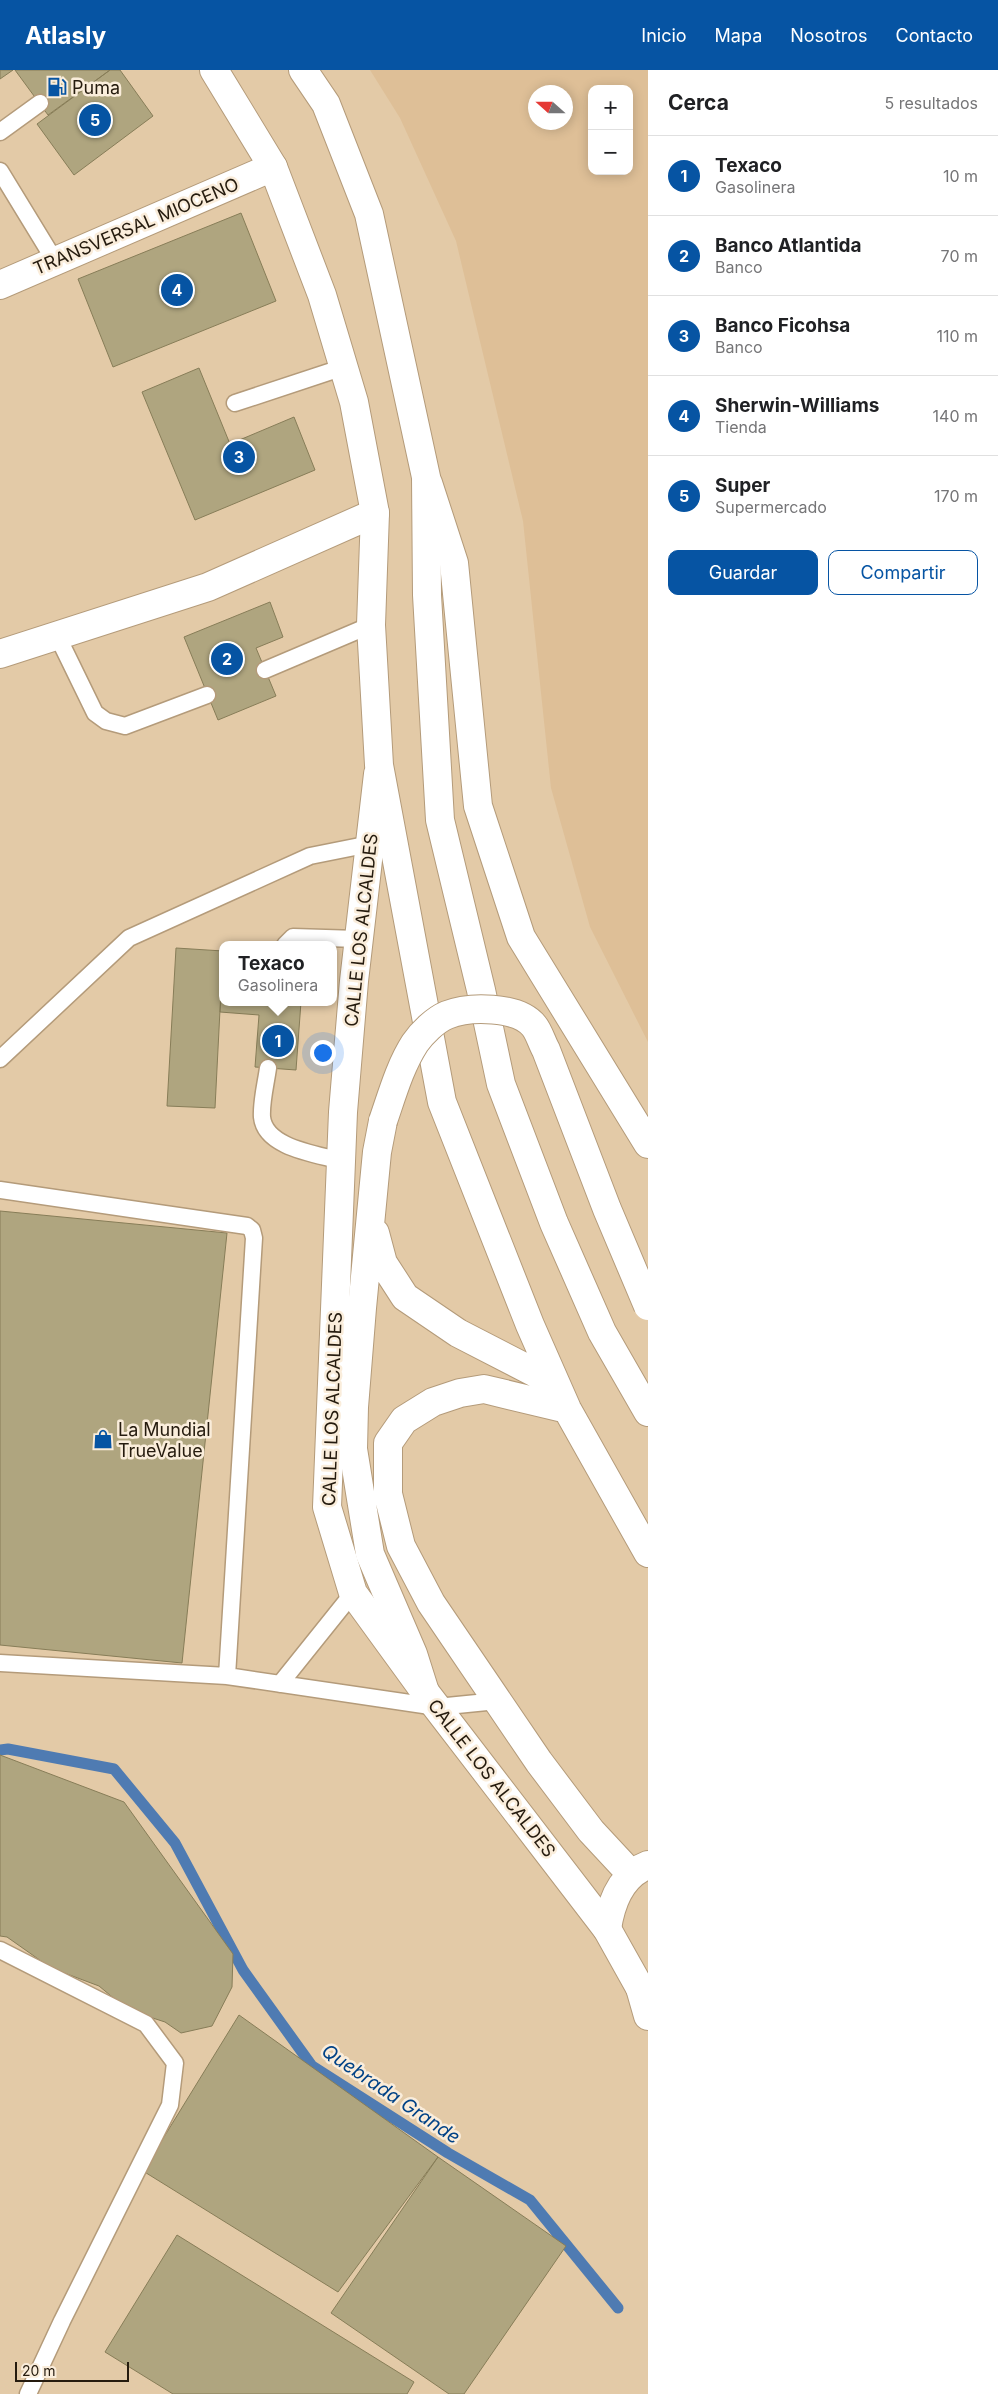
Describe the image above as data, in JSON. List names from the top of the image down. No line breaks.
{"streets":{"main road":["TRANSVERSAL MIOCENO","CALLE LOS ALCALDES"]},"water":["Quebrada Grande"],"places":{"fuel station":["Puma"],"shop":["La Mundial TrueValue"]},"scale_bar":"20 m","north":"left","page":{"header":"Atlasly","nav":["Inicio","Mapa","Nosotros","Contacto"],"heading":["Cerca","5 resultados"],"map_buttons":["+","−"],"pins":["5","4","3","2","1"],"list":[{"mark":"1","name":"Texaco","note":"Gasolinera","value":"10 m"},{"mark":"2","name":"Banco Atlantida","note":"Banco","value":"70 m"},{"mark":"3","name":"Banco Ficohsa","note":"Banco","value":"110 m"},{"mark":"4","name":"Sherwin-Williams","note":"Tienda","value":"140 m"},{"mark":"5","name":"Super","note":"Supermercado","value":"170 m"}],"buttons":["Guardar","Compartir"],"popup":["Texaco","Gasolinera"],"scale":"20 m"}}
